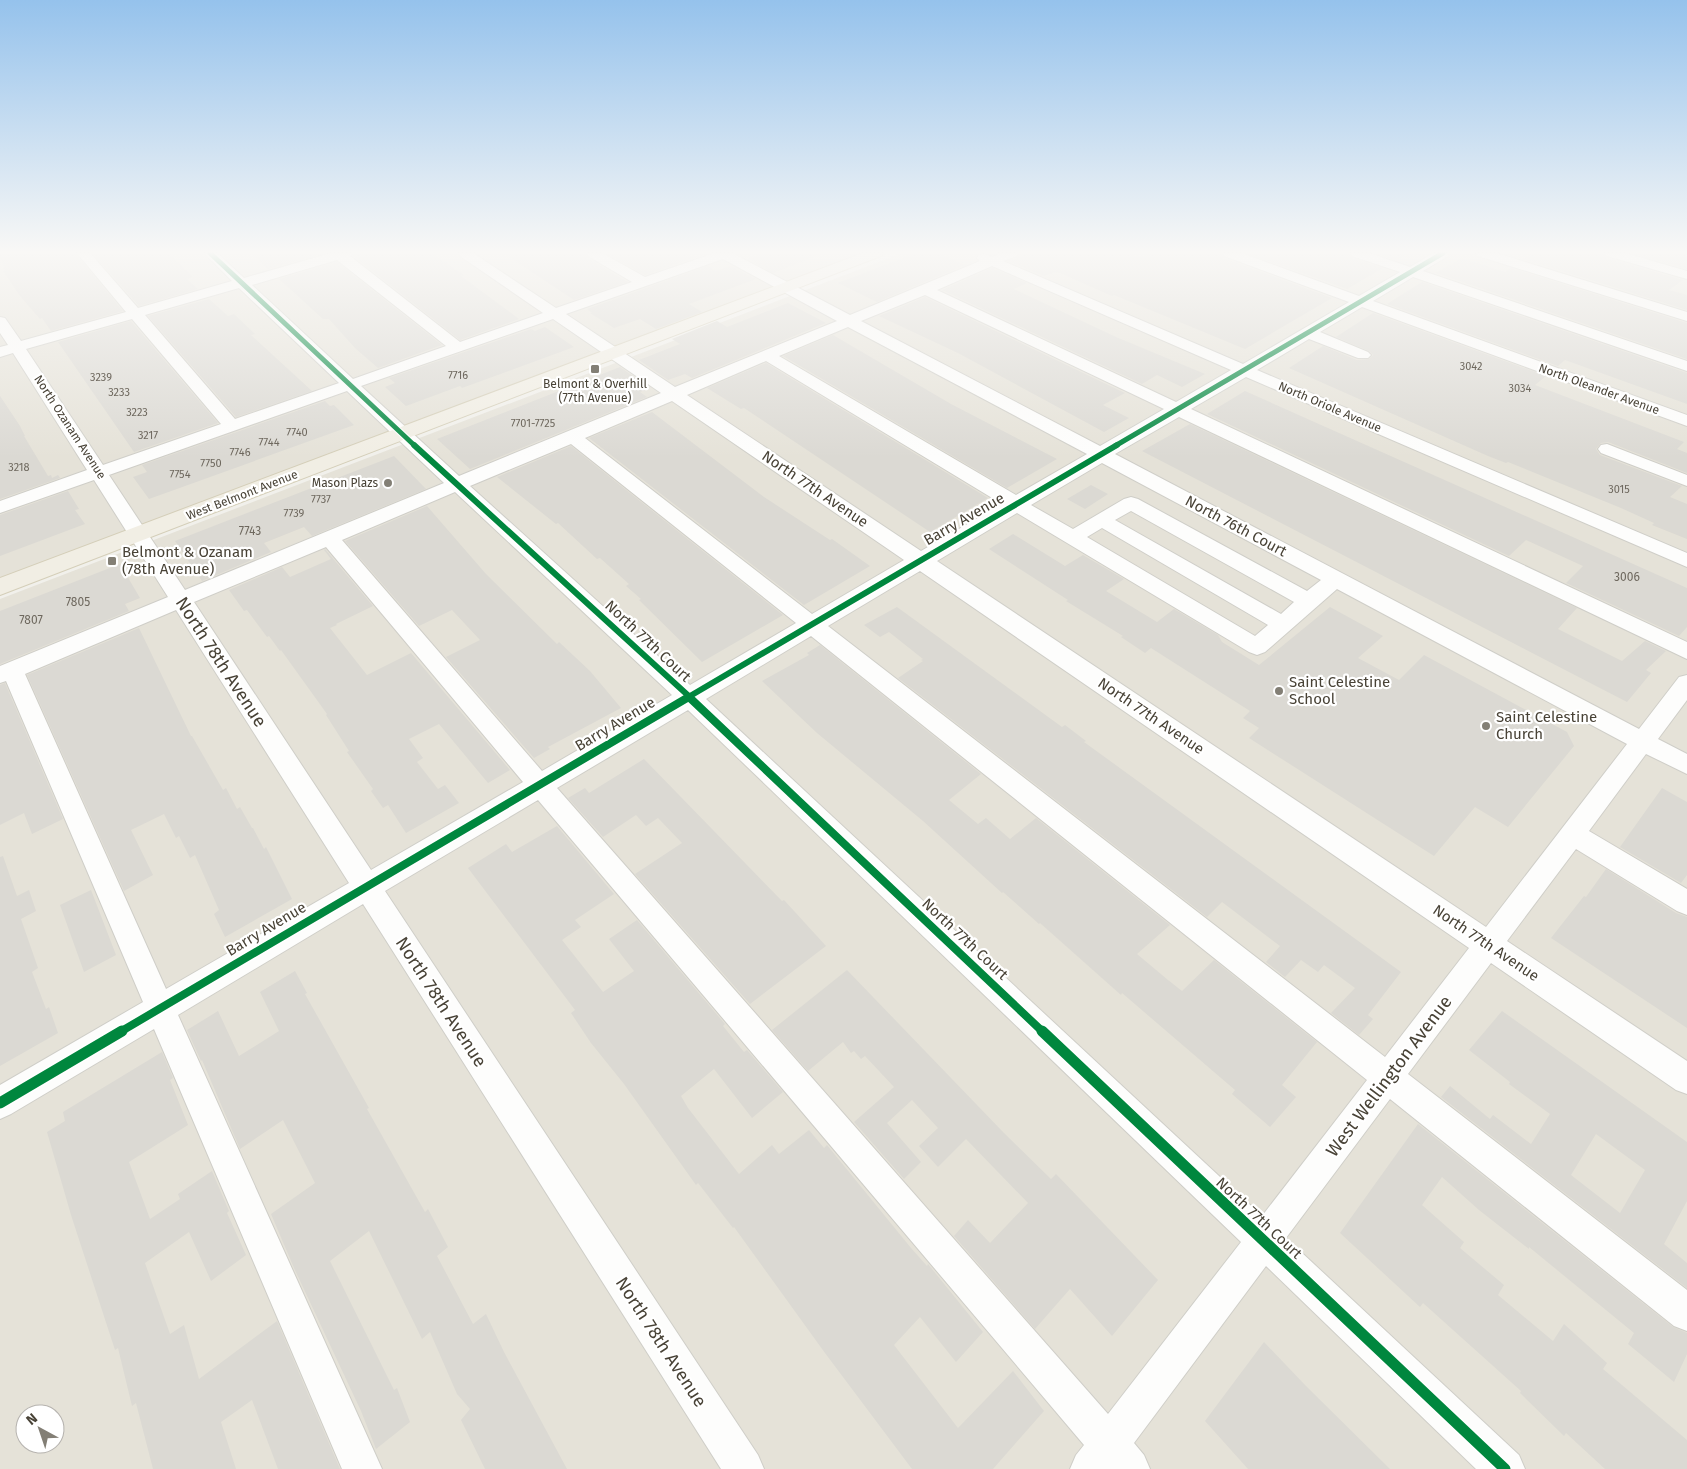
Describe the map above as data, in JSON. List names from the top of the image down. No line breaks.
{"streets":{"main road":["West Belmont Avenue"],"street":["North Oleander Avenue","North Oriole Avenue","North Ozanam Avenue","North 77th Avenue","Barry Avenue","North 76th Court","North 77th Court","North 78th Avenue","West Wellington Avenue"]},"crossings":[["North Oriole Avenue","Barry Avenue"],["North Ozanam Avenue","West Belmont Avenue"],["North Ozanam Avenue","North 78th Avenue"],["North 77th Avenue","West Belmont Avenue"],["North 77th Avenue","Barry Avenue"],["North 77th Avenue","West Wellington Avenue"],["West Belmont Avenue","North 77th Court"],["West Belmont Avenue","North 78th Avenue"],["Barry Avenue","North 76th Court"],["Barry Avenue","North 77th Court"],["Barry Avenue","North 78th Avenue"],["North 76th Court","West Wellington Avenue"],["North 77th Court","West Wellington Avenue"]],"places":{"transit":["Belmont & Overhill (77th Avenue)","Belmont & Ozanam (78th Avenue)"],"other":["Mason Plazs","Saint Celestine School","Saint Celestine Church"]},"house_numbers":["3042","7716","3239","3034","3233","3223","7701-7725","7740","3217","7744","7746","7750","3218","7754","3015","7737","7739","7743","3006","7805","7807"],"north":"top left"}
